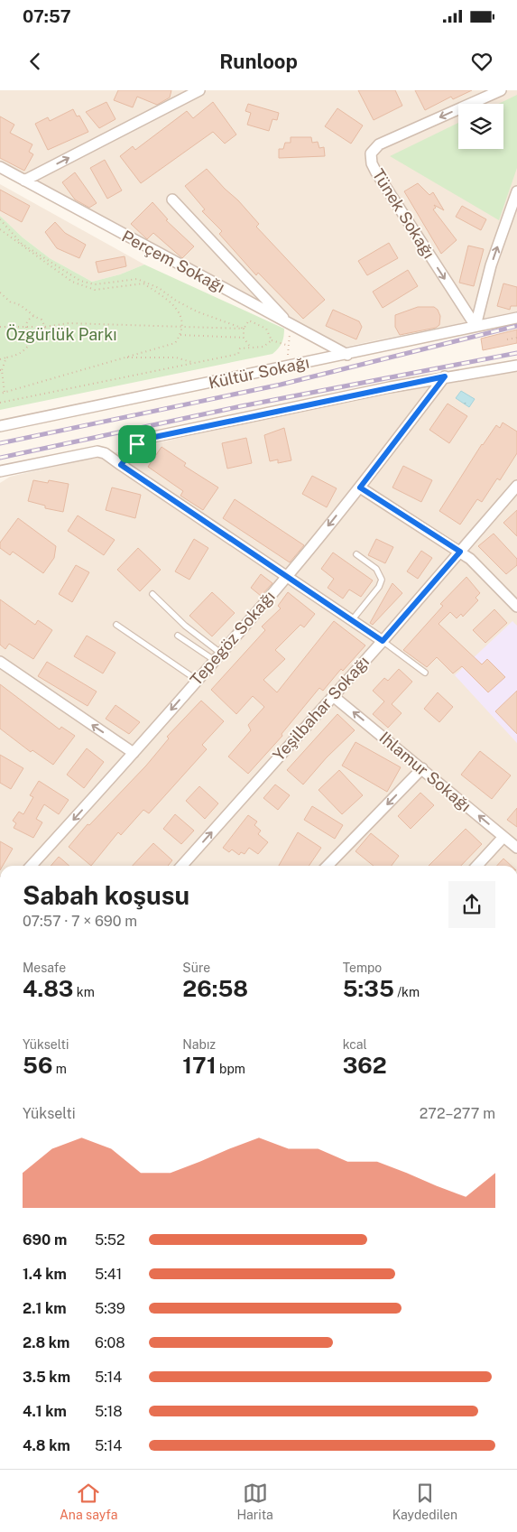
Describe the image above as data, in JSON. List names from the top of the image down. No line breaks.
{"streets":{"street":["Tünek Sokağı","Perçem Sokağı","Kültür Sokağı","Tepegöz Sokağı","Yeşilbahar Sokağı","Ihlamur Sokağı"]},"crossings":[["Tünek Sokağı","Kültür Sokağı"],["Perçem Sokağı","Kültür Sokağı"],["Yeşilbahar Sokağı","Ihlamur Sokağı"]],"one_way":["Tepegöz Sokağı","Yeşilbahar Sokağı","Ihlamur Sokağı"],"parks":["Özgürlük Parkı"],"page":{"status":"07:57","header":"Runloop","heading":["Sabah koşusu","07:57 · 7 × 690 m"],"stats":[["Mesafe","4.83 km"],["Süre","26:58"],["Tempo","5:35 /km"],["Yükselti","56 m"],["Nabız","171 bpm"],["kcal","362"]],"chart":["Yükselti","272–277 m"],"list":[{"name":"690 m","note":"5:52"},{"name":"1.4 km","note":"5:41"},{"name":"2.1 km","note":"5:39"},{"name":"2.8 km","note":"6:08"},{"name":"3.5 km","note":"5:14"},{"name":"4.1 km","note":"5:18"},{"name":"4.8 km","note":"5:14"}],"tabs":["Ana sayfa","Harita","Kaydedilen"]}}
